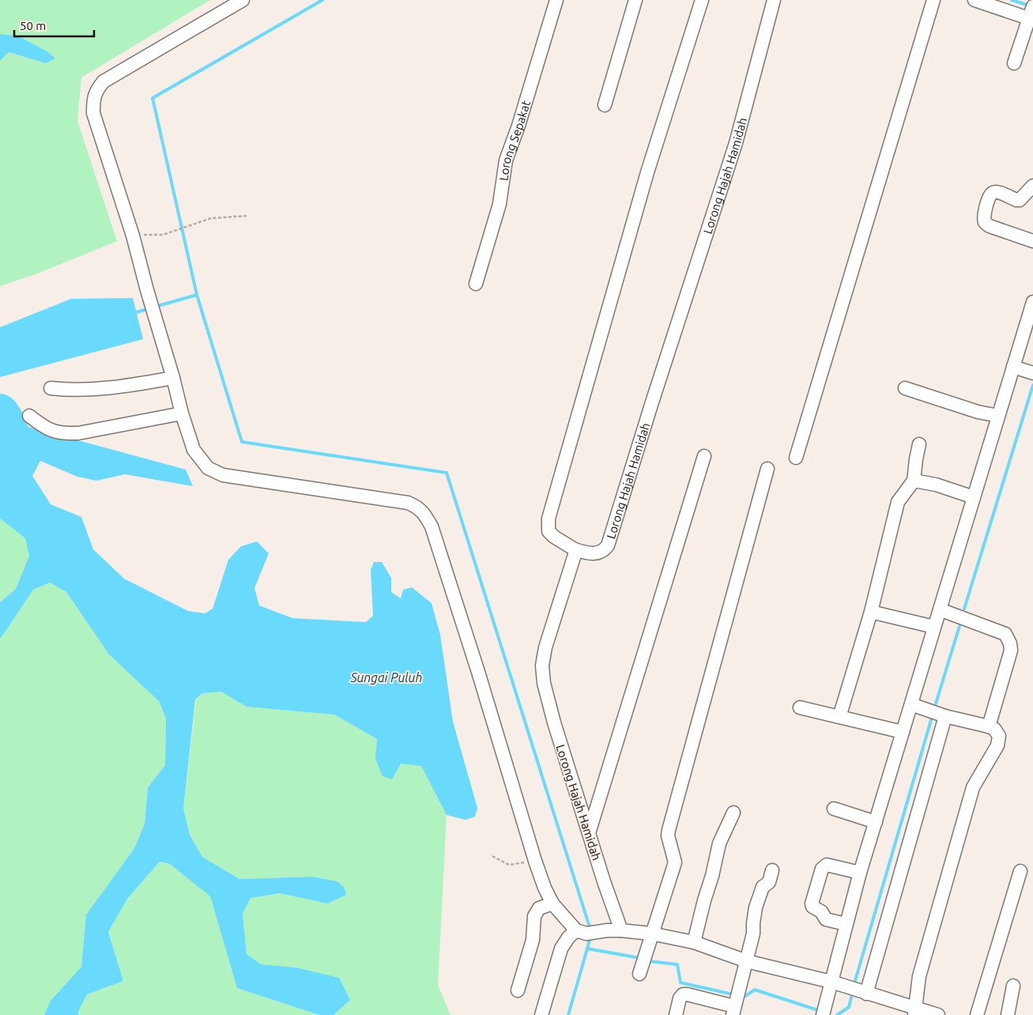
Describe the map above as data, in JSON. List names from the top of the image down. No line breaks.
{"streets":{"street":["Lorong Sepakat","Lorong Hajah Hamidah"]},"water":["Sungai Puluh"],"scale_bar":"50 m"}
